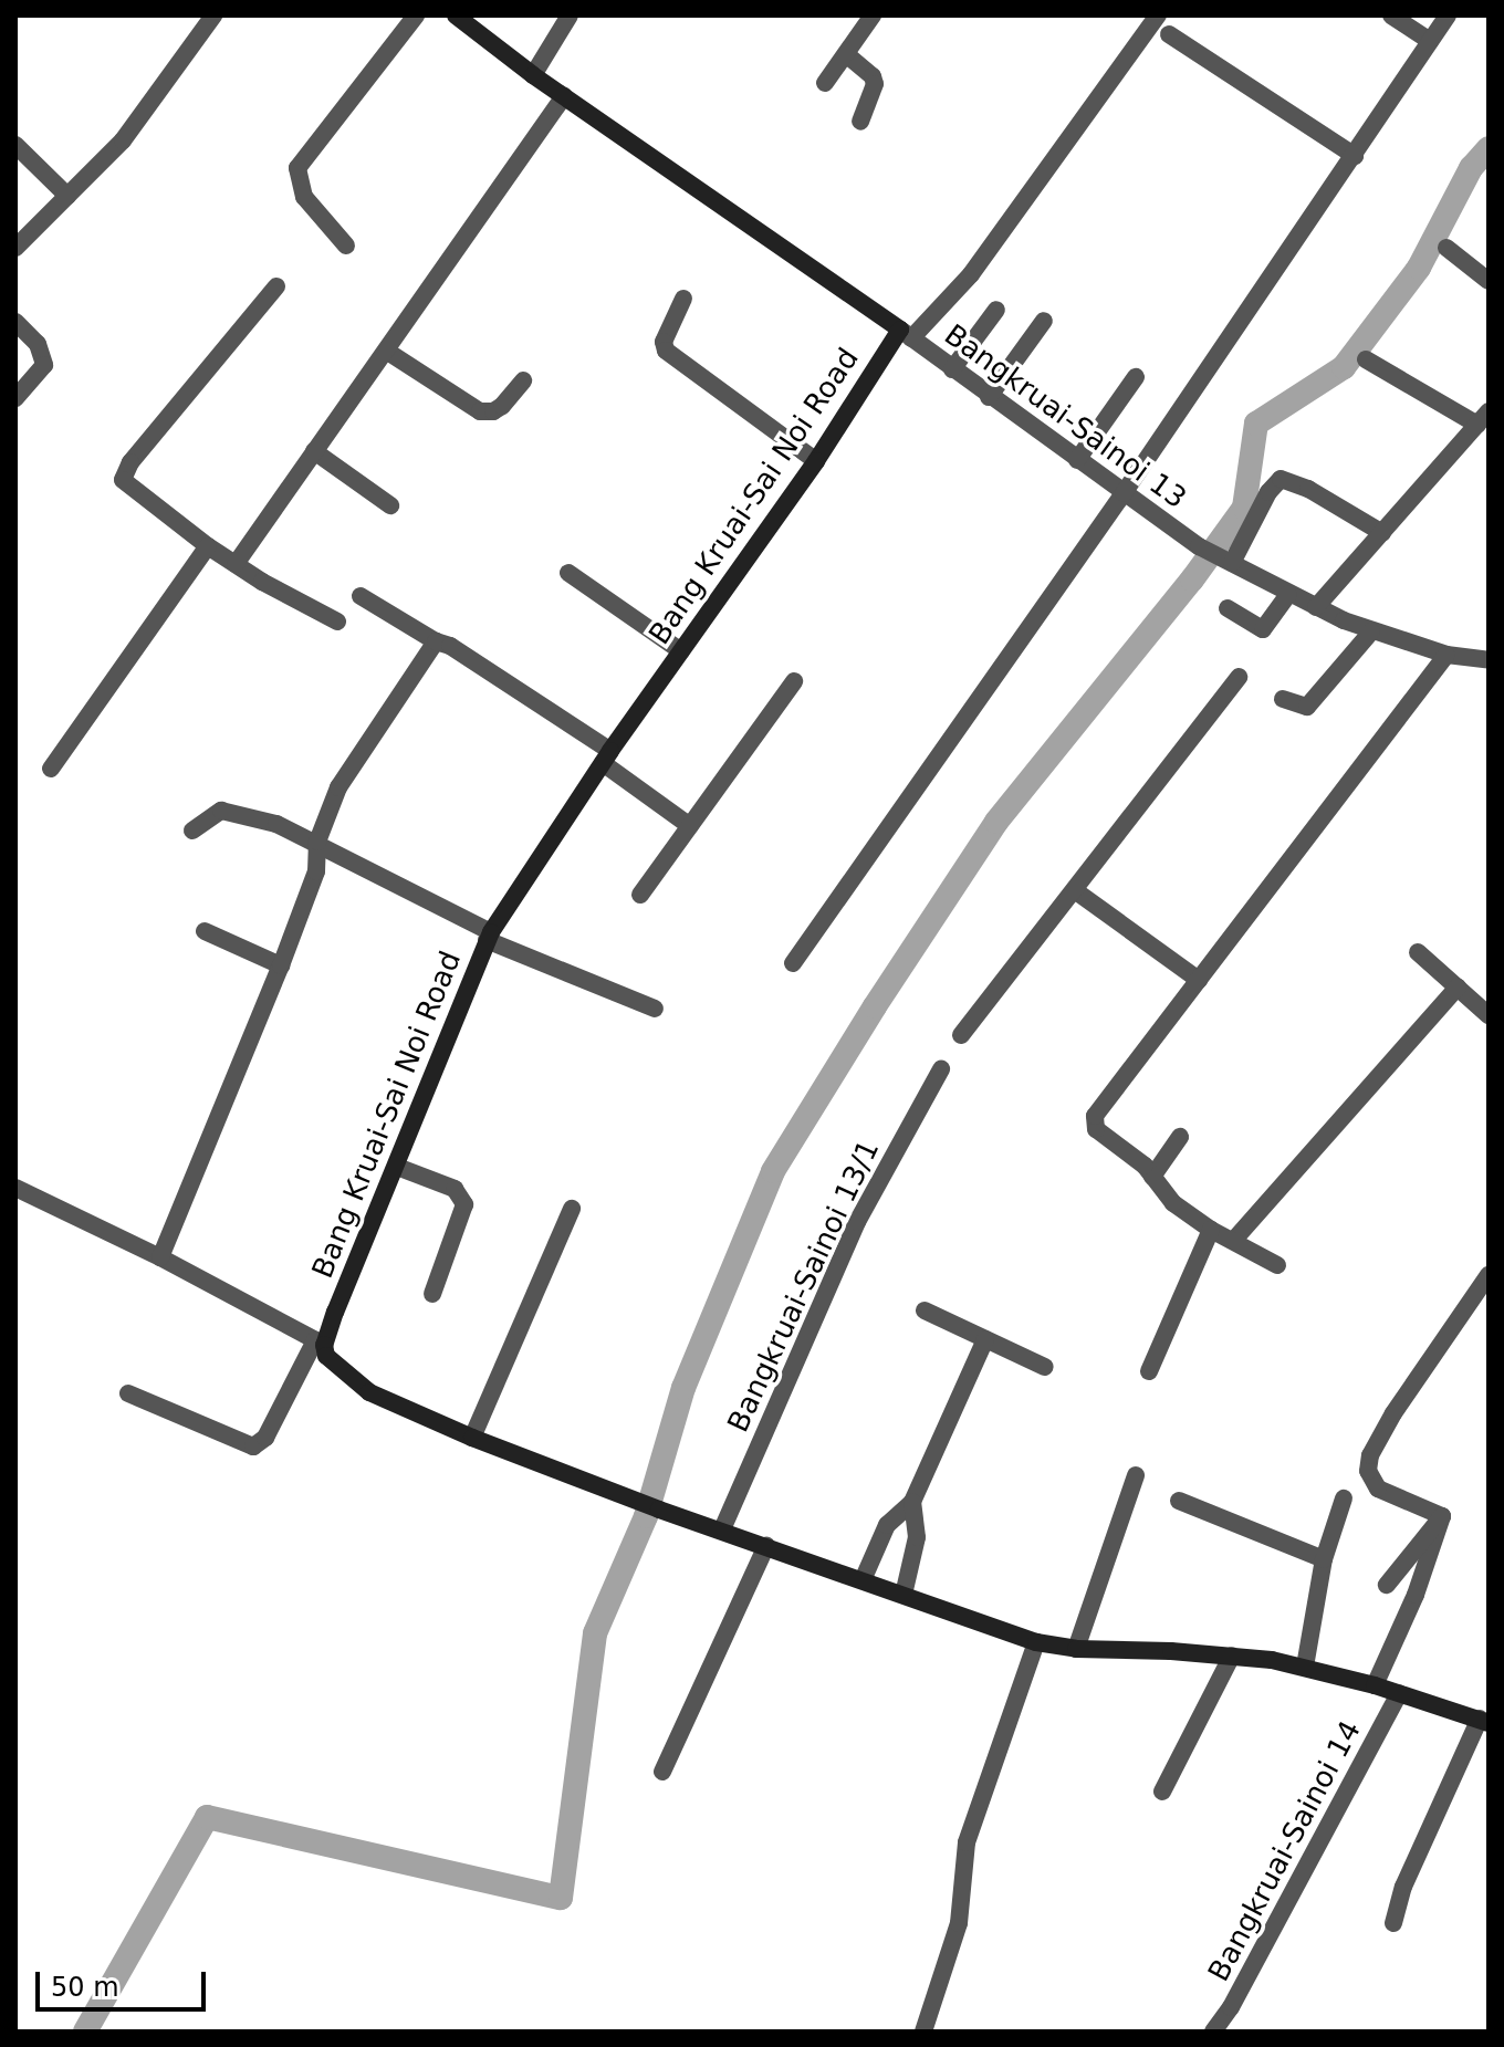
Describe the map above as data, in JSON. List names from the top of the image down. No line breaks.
{"streets":{"main road":["Bang Kruai-Sai Noi Road"],"street":["Bangkruai-Sainoi 13","Bangkruai-Sainoi 13/1","Bangkruai-Sainoi 14"]},"crossings":[["Bangkruai-Sainoi 13","Bang Kruai-Sai Noi Road"]],"scale_bar":"50 m"}
